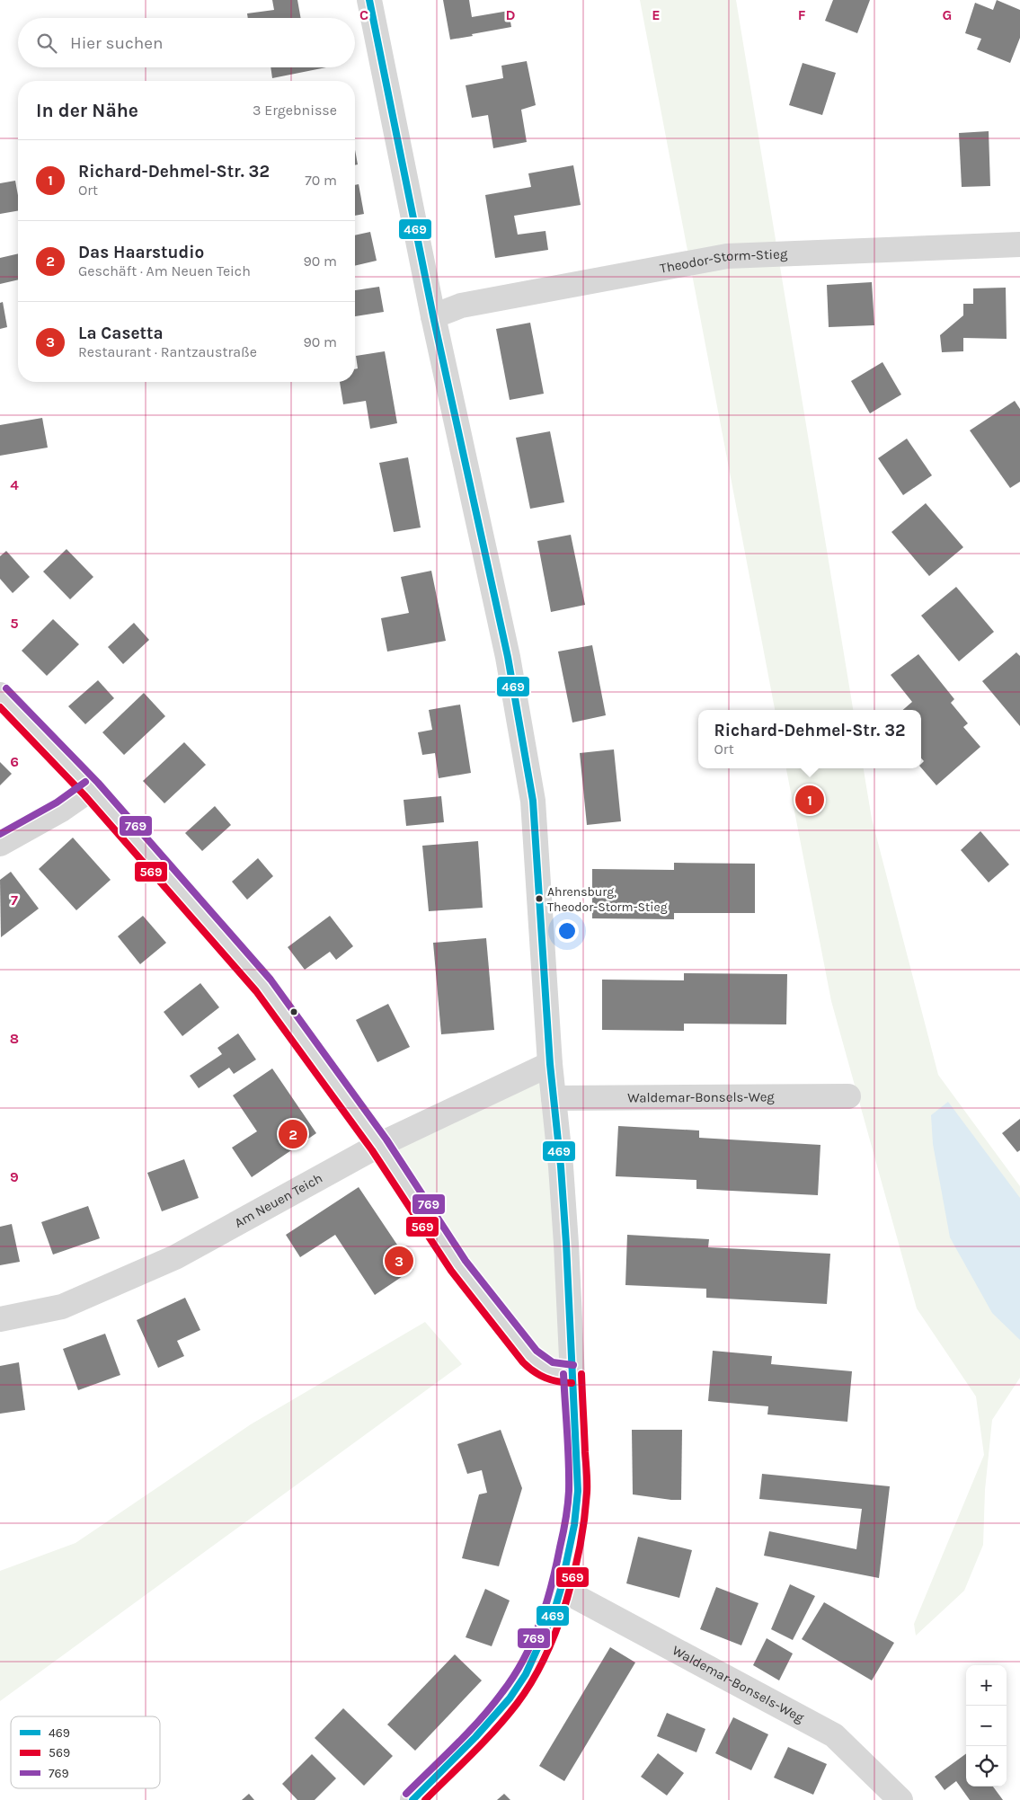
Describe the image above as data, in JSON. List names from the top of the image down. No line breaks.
{"streets":{"street":["Theodor-Storm-Stieg","Waldemar-Bonsels-Weg","Am Neuen Teich"]},"places":["Ahrensburg, Theodor-Storm-Stieg"],"lines":["transit line 469","transit line 769","transit line 569"],"legend":["469","569","769"],"page":{"search":"Hier suchen","heading":["In der Nähe","3 Ergebnisse"],"list":[{"mark":"1","name":"Richard-Dehmel-Str. 32","note":"Ort","value":"70 m"},{"mark":"2","name":"Das Haarstudio","note":"Geschäft · Am Neuen Teich","value":"90 m"},{"mark":"3","name":"La Casetta","note":"Restaurant · Rantzaustraße","value":"90 m"}],"popup":["Richard-Dehmel-Str. 32","Ort"],"pins":["1","2","3"],"map_buttons":["+","−"]},"grid":{"columns":["C","D","E","F","G"],"rows":["4","5","6","7","8","9"]}}
